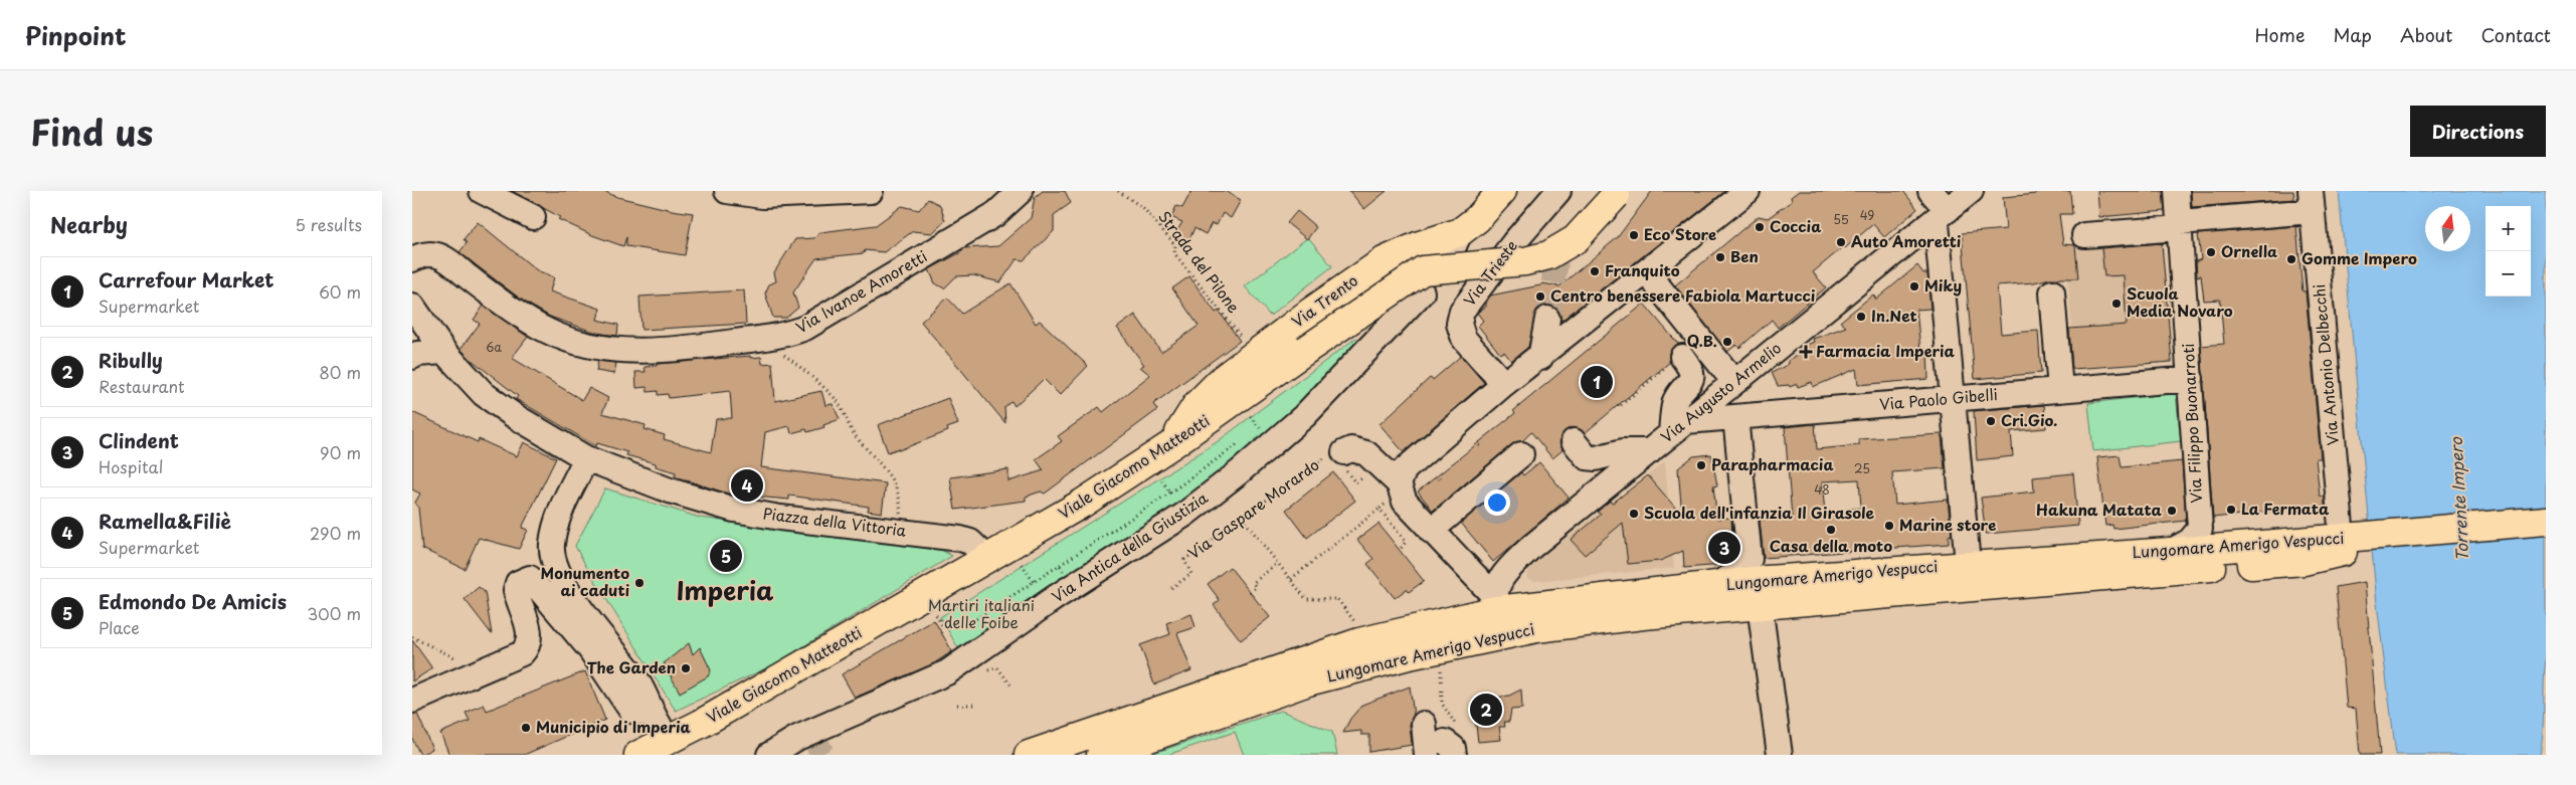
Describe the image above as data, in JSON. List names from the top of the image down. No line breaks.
{"streets":{"main road":["Via Trento","Viale Giacomo Matteotti","Lungomare Amerigo Vespucci"],"street":["Via Trieste","Via Ivanoe Amoretti","Via Antonio Delbecchi","Via Augusto Armelio","Via Paolo Gibelli","Via Filippo Buonarroti","Piazza della Vittoria","Via Antica della Giustizia"],"path":["Strada del Pilone","Via Gaspare Morardo"]},"crossings":[["Strada del Pilone","Via Trento"],["Via Trento","Viale Giacomo Matteotti"],["Via Antonio Delbecchi","Lungomare Amerigo Vespucci"],["Via Augusto Armelio","Via Paolo Gibelli"],["Via Augusto Armelio","Lungomare Amerigo Vespucci"],["Via Paolo Gibelli","Via Filippo Buonarroti"],["Via Filippo Buonarroti","Lungomare Amerigo Vespucci"],["Viale Giacomo Matteotti","Piazza della Vittoria"]],"districts":["Imperia"],"water":["Torrente Impero"],"parks":["Martiri italiani delle Foibe"],"places":{"other":["Coccia","Eco Store","Auto Amoretti","Ornella","Ben","Gomme Impero","Franquito","Miky","Centro benessere Fabiola Martucci","Scuola Media Novaro","In.Net","Q.B.","Cri.Gio.","Parapharmacia","La Fermata","Hakuna Matata","Scuola dell'infanzia Il Girasole","Marine store","Casa della moto","Monumento ai caduti","The Garden","Municipio di Imperia"],"health":["Farmacia Imperia"]},"house_numbers":["49","55","6a","25","48"],"north":"top","page":{"header":"Pinpoint","nav":["Home","Map","About","Contact"],"title":"Find us","buttons":"Directions","heading":["Nearby","5 results"],"map_buttons":["+","−"],"list":[{"mark":"1","name":"Carrefour Market","note":"Supermarket","value":"60 m"},{"mark":"2","name":"Ribully","note":"Restaurant","value":"80 m"},{"mark":"3","name":"Clindent","note":"Hospital","value":"90 m"},{"mark":"4","name":"Ramella&Filiè","note":"Supermarket","value":"290 m"},{"mark":"5","name":"Edmondo De Amicis","note":"Place","value":"300 m"}],"pins":["1","4","3","5","2"]}}
